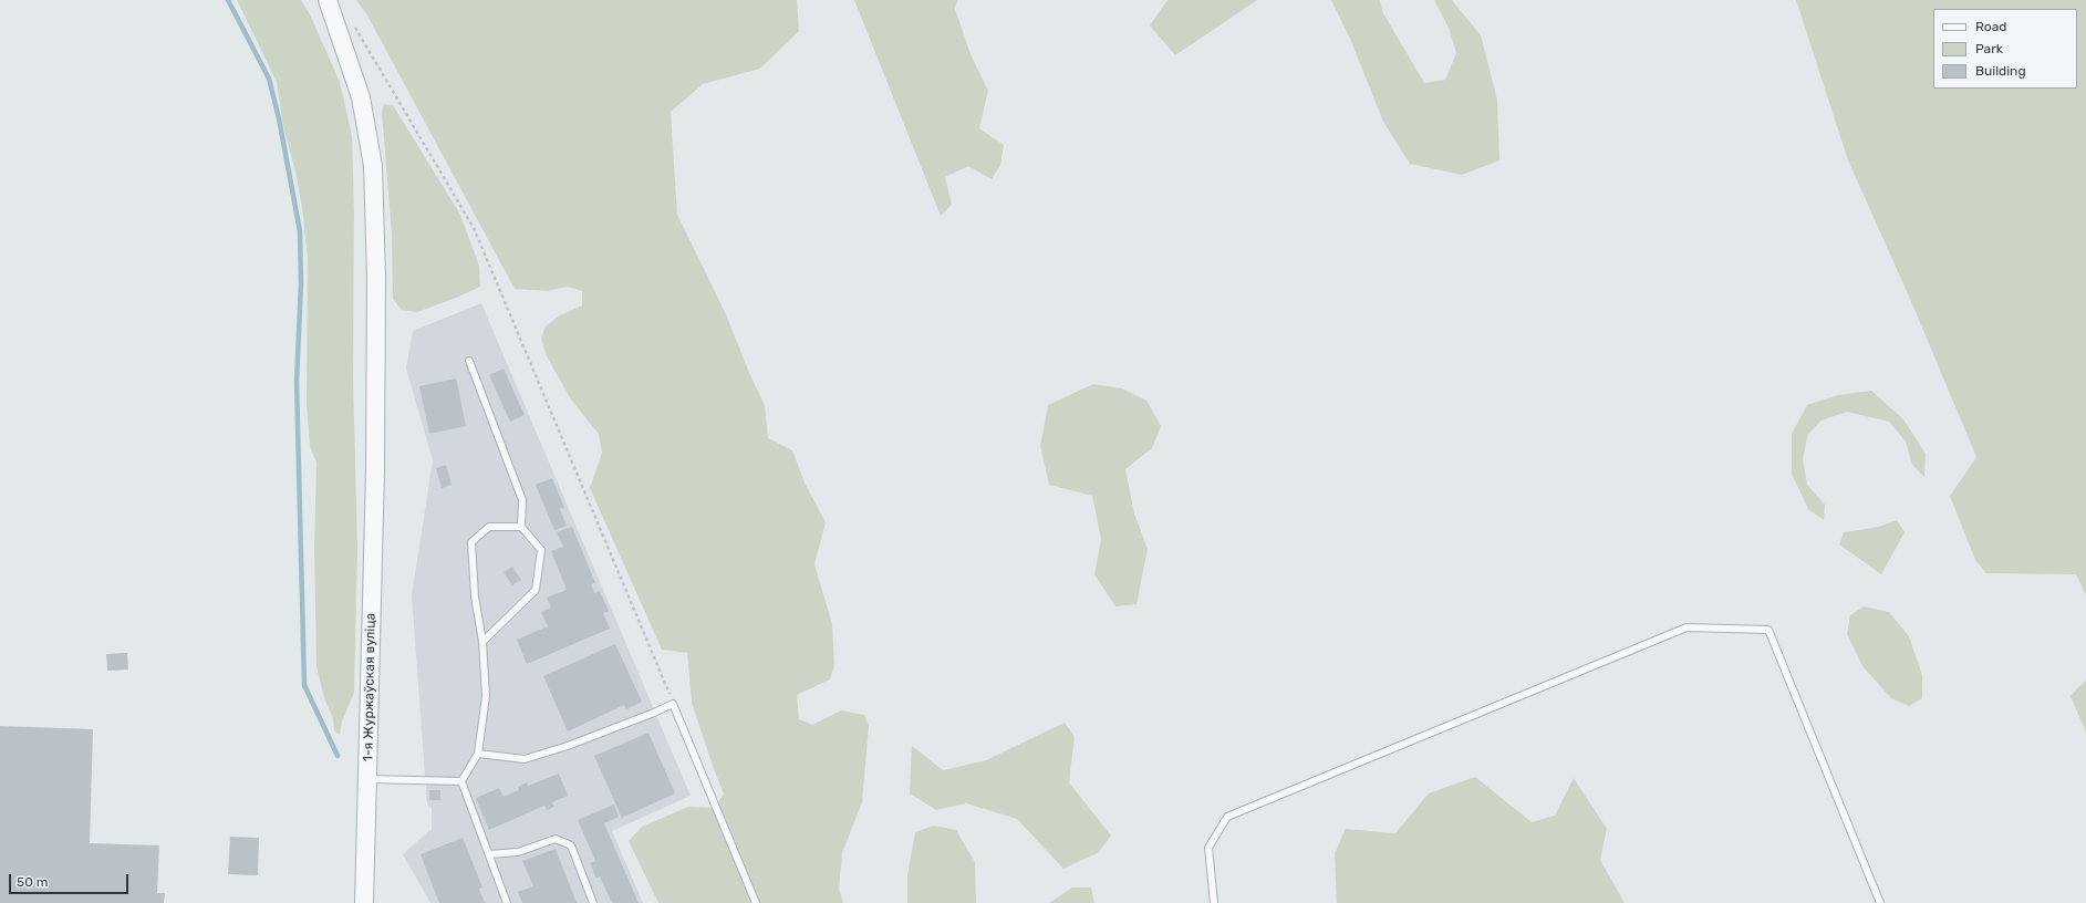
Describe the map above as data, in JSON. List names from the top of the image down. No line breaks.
{"streets":{"street":["1-я Журжаўская вуліца"]},"legend":["Road","Park","Building"],"scale_bar":"50 m"}
